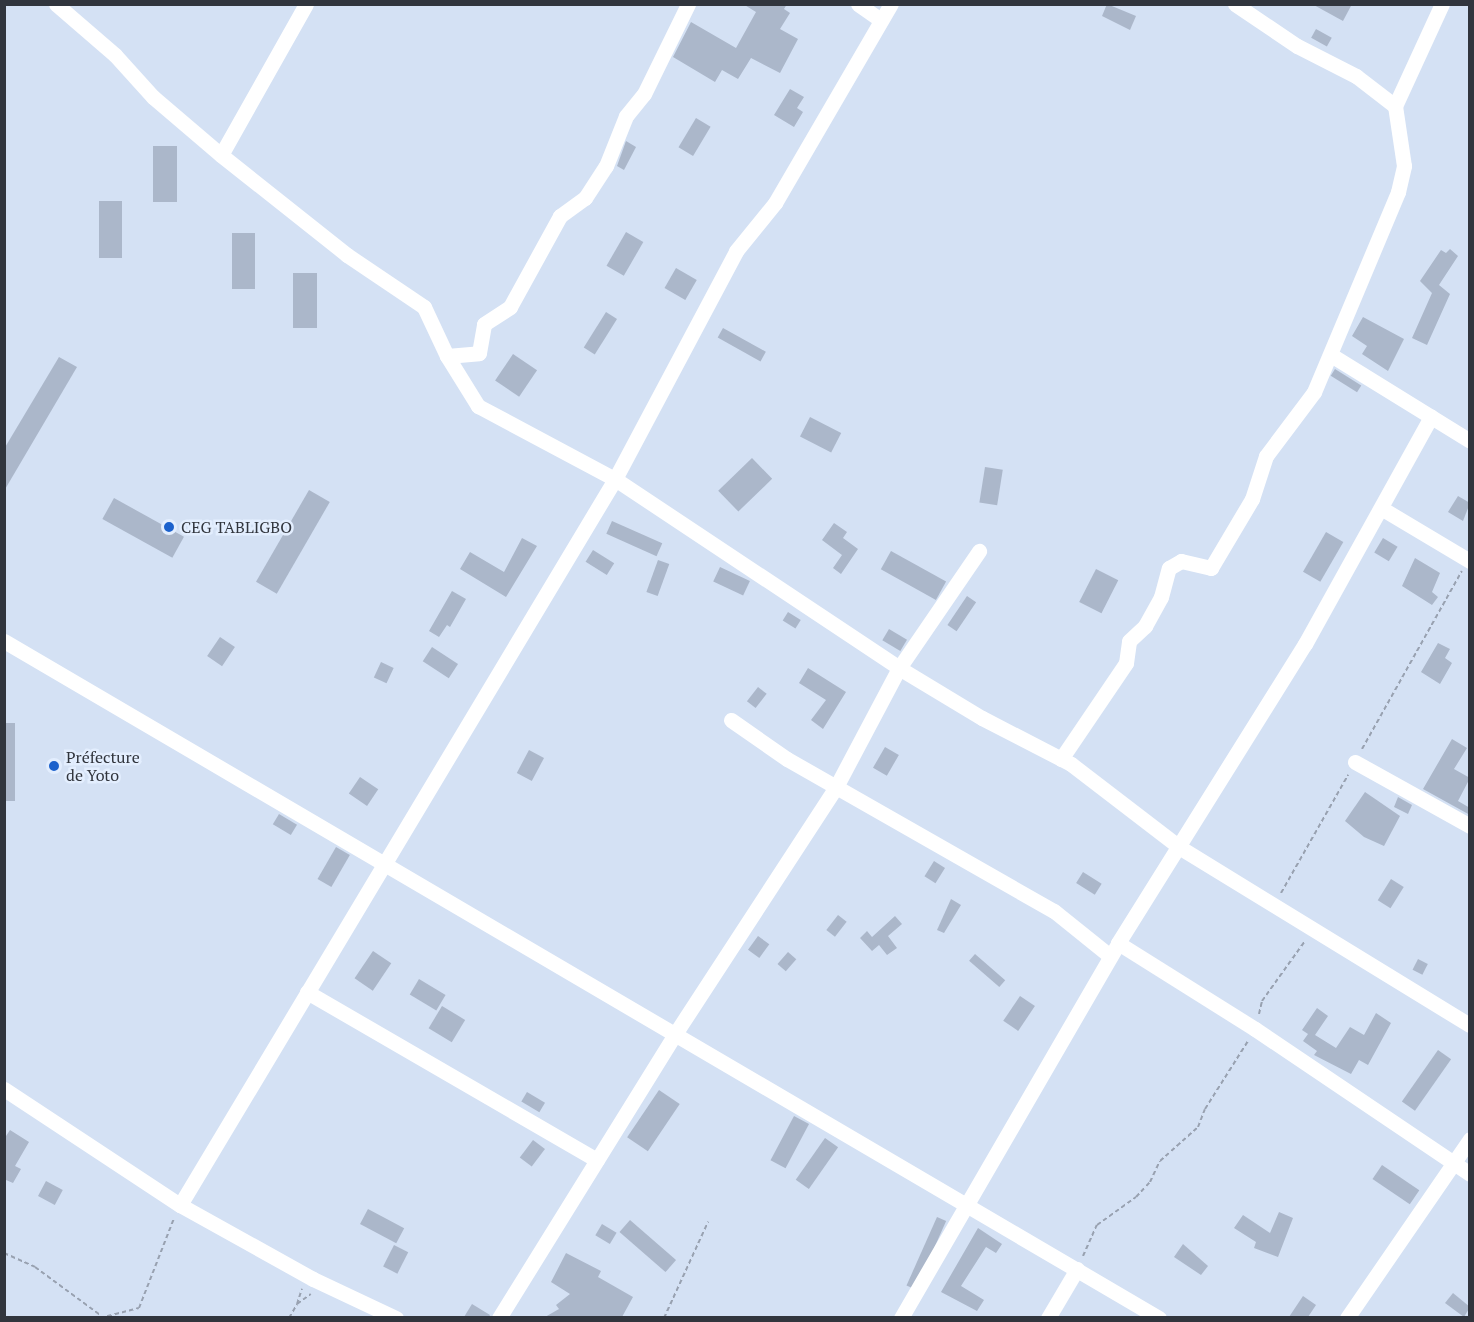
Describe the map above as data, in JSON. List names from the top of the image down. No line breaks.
{"places":["CEG TABLIGBO","Préfecture de Yoto"]}
